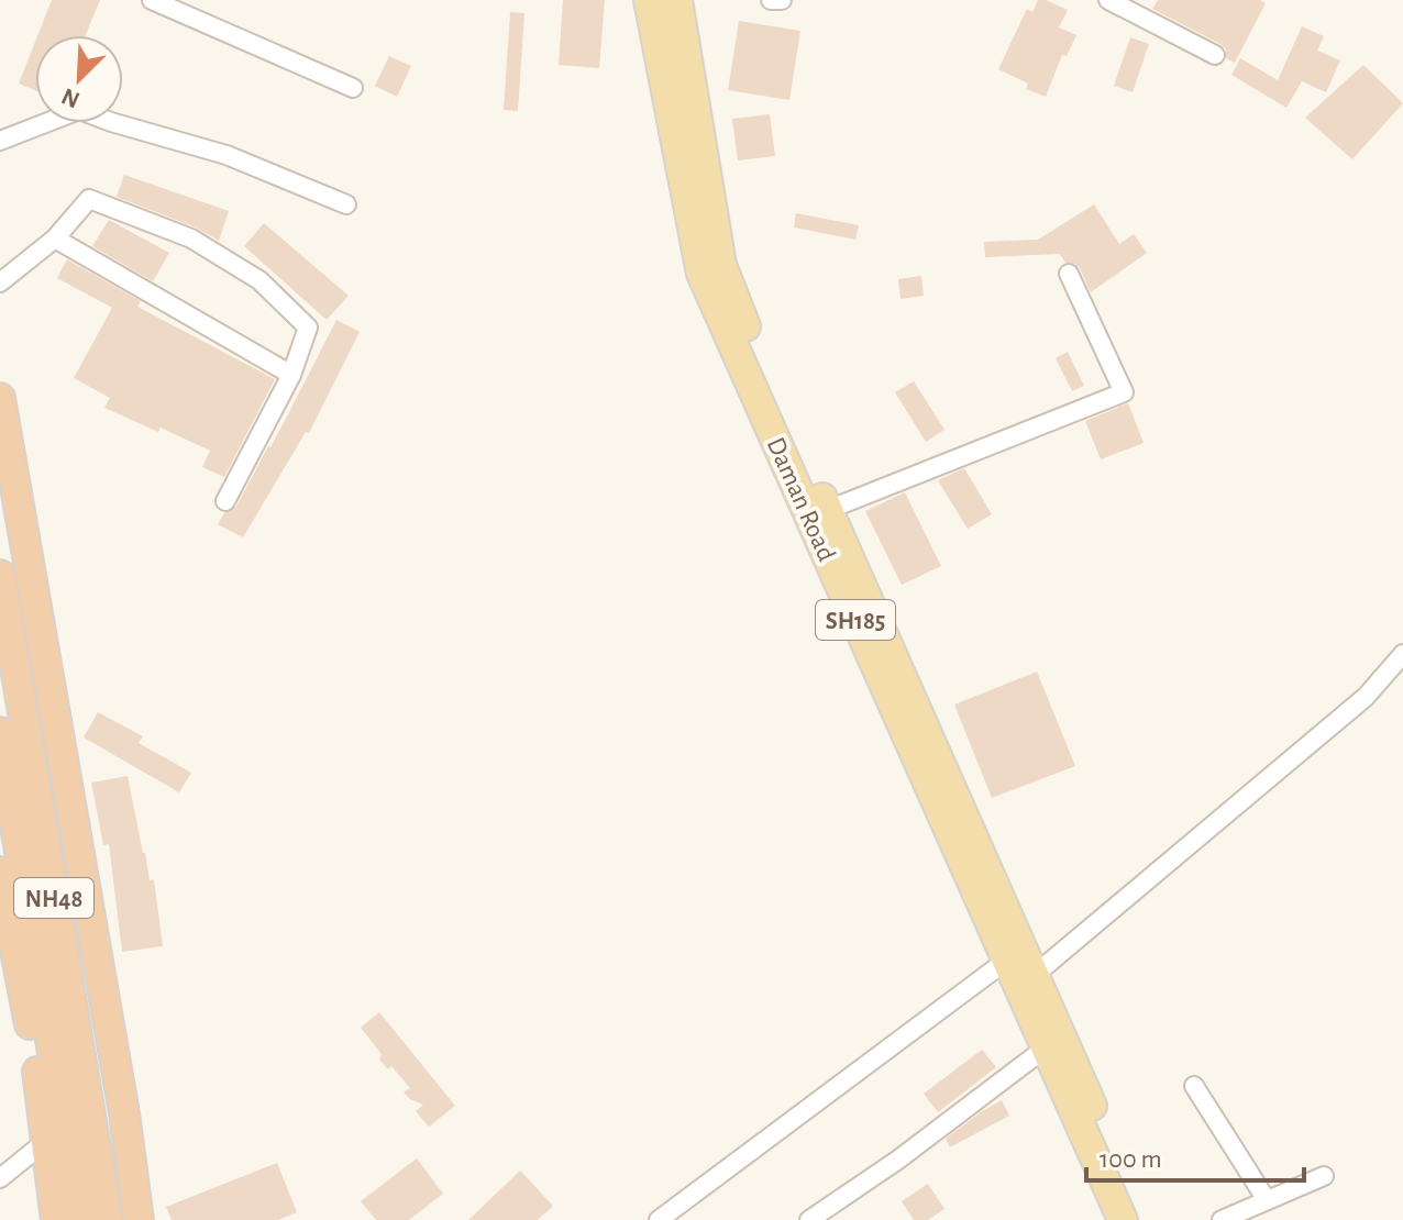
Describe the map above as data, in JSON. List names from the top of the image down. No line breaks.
{"streets":{"highway":["NH48"],"main road":["Daman Road","SH185"]},"scale_bar":"100 m","north":"bottom left"}
